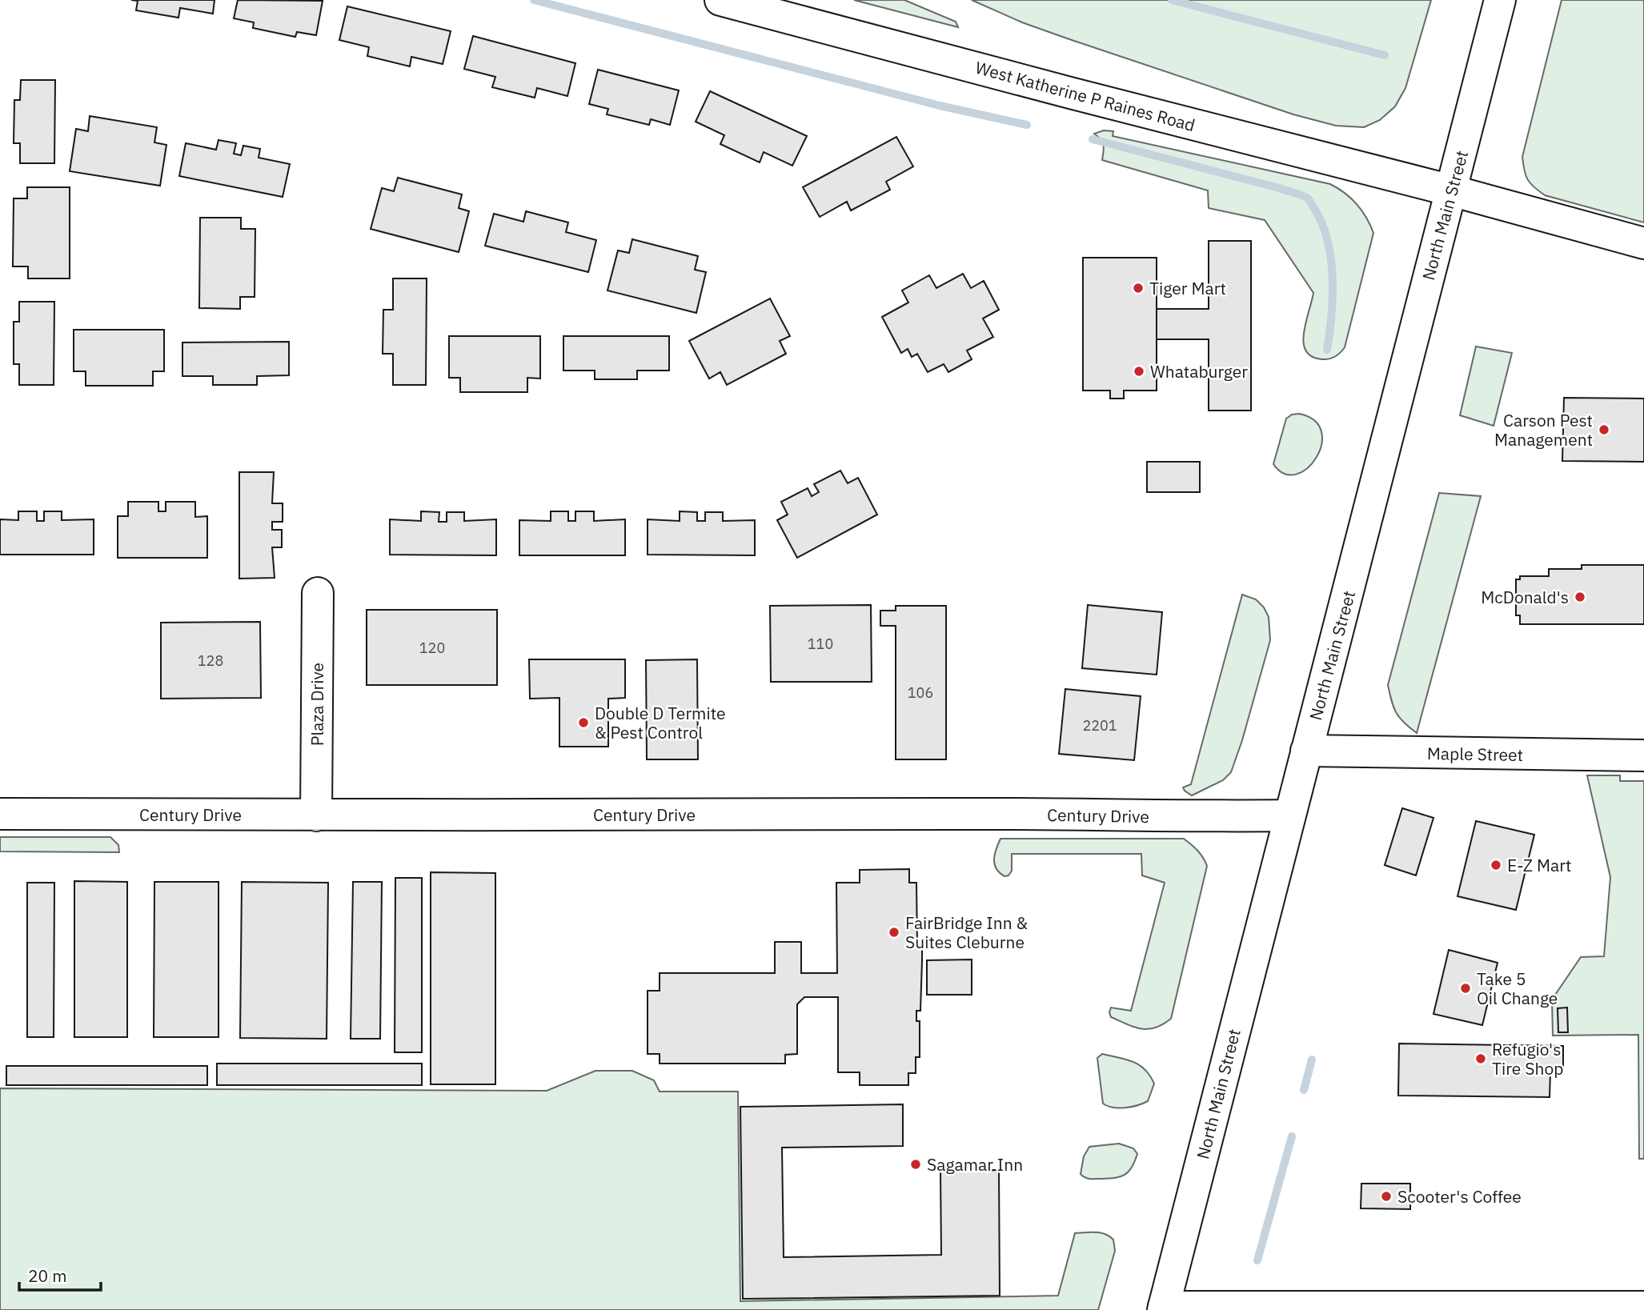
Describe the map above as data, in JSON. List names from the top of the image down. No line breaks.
{"streets":{"main road":["West Katherine P Raines Road","North Main Street","Plaza Drive","Maple Street","Century Drive"]},"crossings":[["West Katherine P Raines Road","North Main Street"],["North Main Street","Maple Street"],["North Main Street","Century Drive"],["Plaza Drive","Century Drive"]],"places":["Tiger Mart","Whataburger","Carson Pest Management","McDonald's","Double D Termite & Pest Control","E-Z Mart","FairBridge Inn & Suites Cleburne","Take 5 Oil Change","Refugio's Tire Shop","Sagamar Inn","Scooter's Coffee"],"house_numbers":["110","120","128","106","2201"],"scale_bar":"20 m"}
